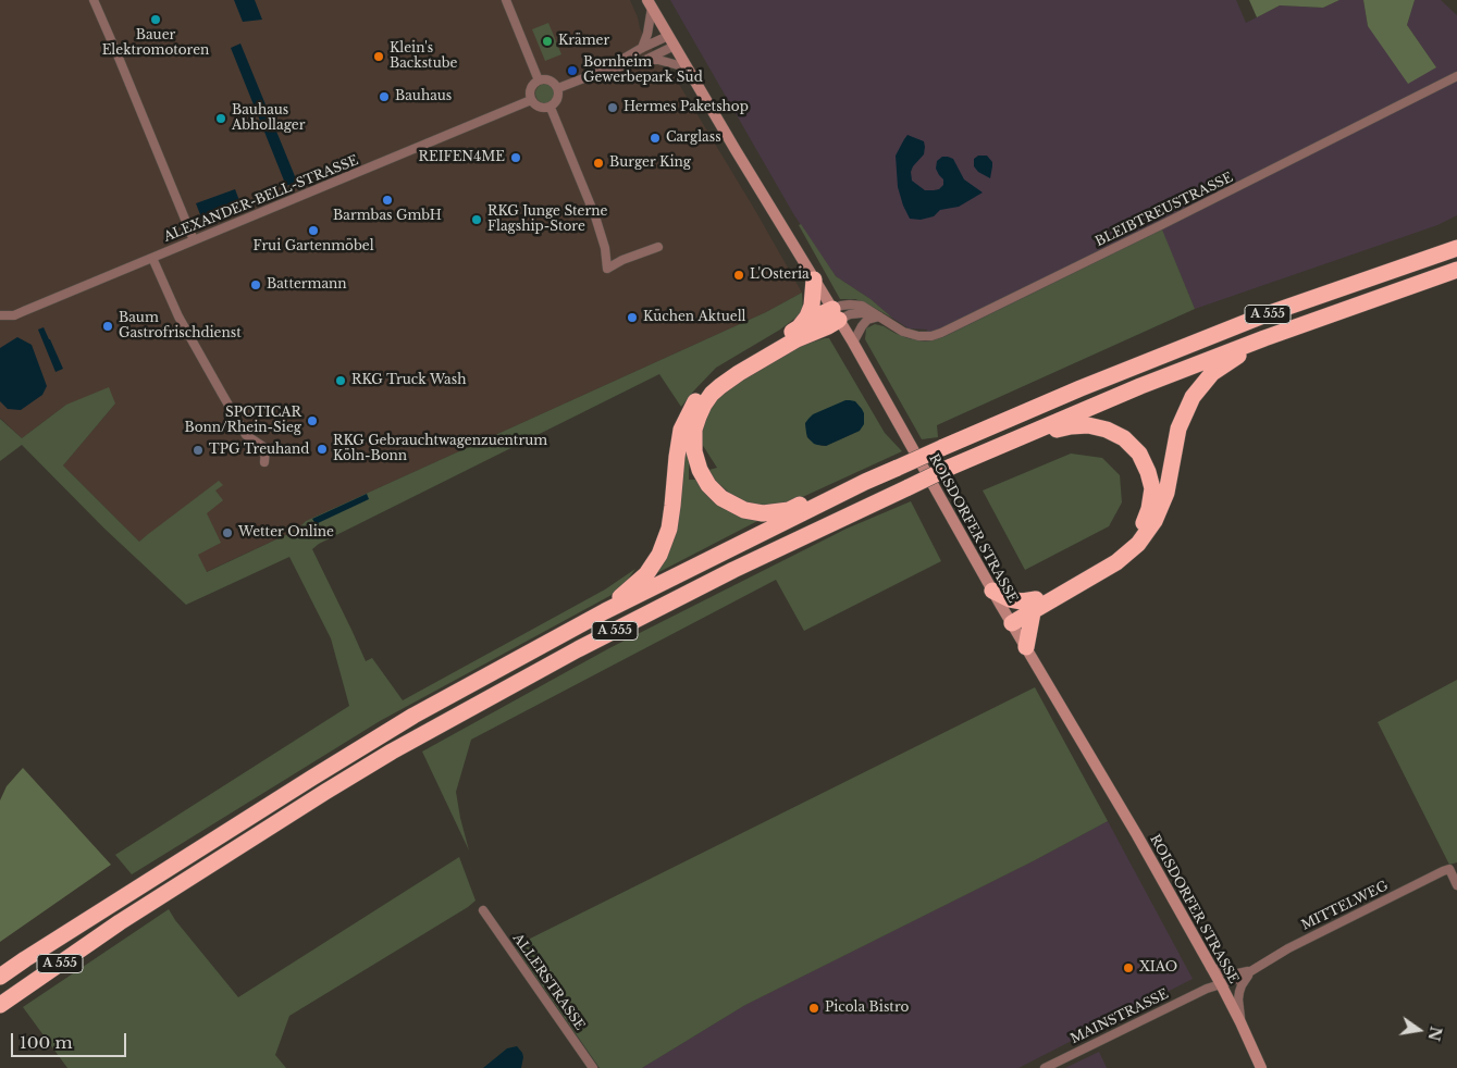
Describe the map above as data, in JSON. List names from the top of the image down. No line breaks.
{"streets":{"highway":["A 555"],"main road":["ROISDORFER STRASSE"],"street":["ALEXANDER-BELL-STRASSE","BLEIBTREUSTRASSE","MITTELWEG","ALLERSTRASSE","MAINSTRASSE"]},"crossings":[["BLEIBTREUSTRASSE","ROISDORFER STRASSE"],["ROISDORFER STRASSE","MITTELWEG"],["MITTELWEG","MAINSTRASSE"]],"places":["Bauer Elektromotoren","Krämer","Klein's Backstube","Bornheim Gewerbepark Süd","Bauhaus","Hermes Paketshop","Bauhaus Abhollager","Carglass","REIFEN4ME","Burger King","Barmbas GmbH","RKG Junge Sterne Flagship-Store","Frui Gartenmöbel","L'Osteria","Battermann","Küchen Aktuell","Baum Gastrofrischdienst","RKG Truck Wash","SPOTICAR Bonn/Rhein-Sieg","RKG Gebrauchtwagenzuentrum Köln-Bonn","TPG Treuhand","Wetter Online","XIAO","Picola Bistro"],"scale_bar":"100 m","north":"right"}
